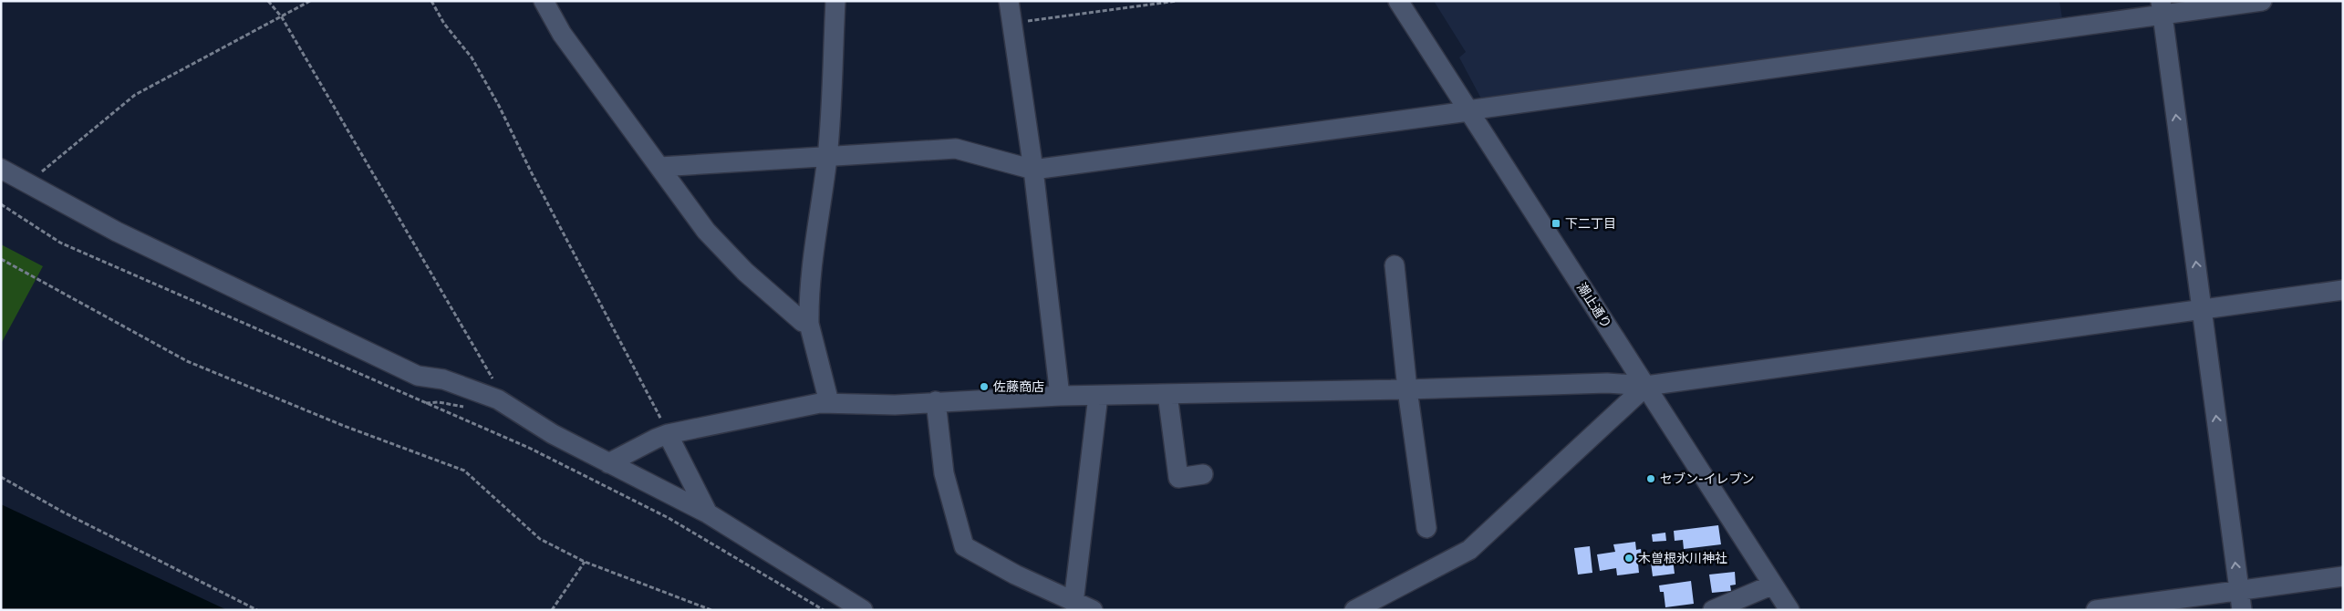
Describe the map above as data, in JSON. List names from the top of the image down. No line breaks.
{"streets":{"street":["潮止通り"]},"places":{"transit":["下二丁目"],"other":["佐藤商店","セブン-イレブン","木曽根氷川神社"]}}
